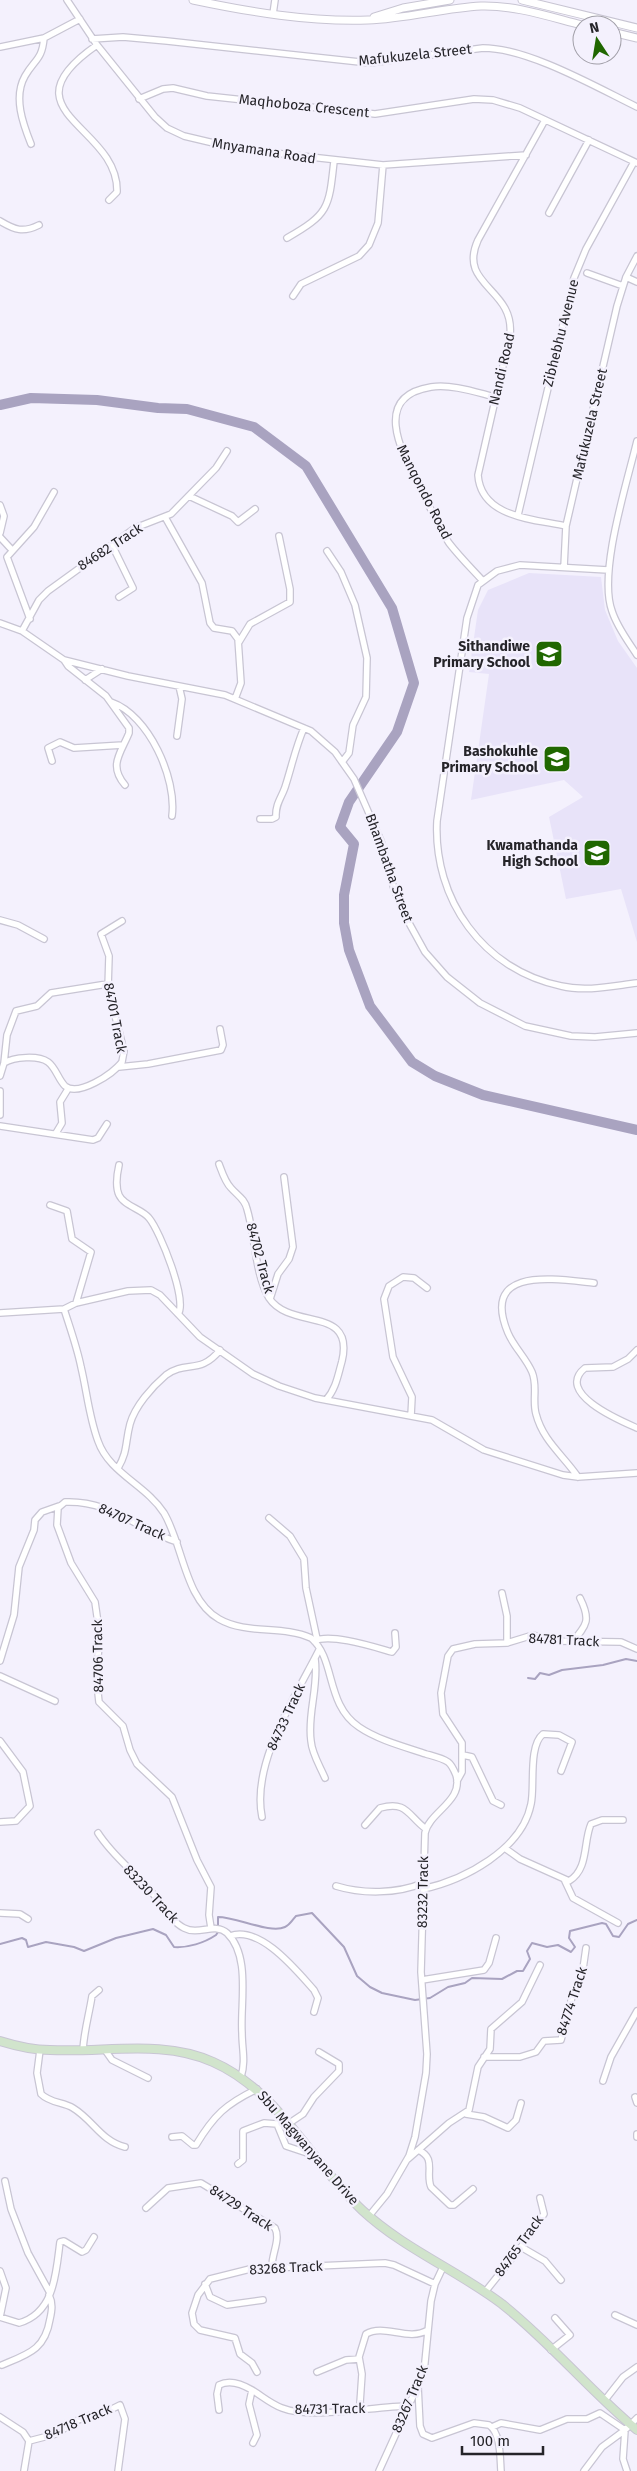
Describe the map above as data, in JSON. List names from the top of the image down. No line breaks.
{"streets":{"main road":["Sbu Magwanyane Drive"],"street":["Mafukuzela Street","Maqhoboza Crescent","Mnyamana Road","Zibhebhu Avenue","Nandi Road","Manqondo Road","84682 Track","Bhambatha Street","84701 Track","84702 Track","84707 Track","84781 Track","84706 Track","84733 Track","83232 Track","83230 Track","84774 Track","84729 Track","84765 Track","83268 Track","83267 Track","84731 Track","84718 Track"]},"crossings":[["Mafukuzela Street","Mnyamana Road"],["Mafukuzela Street","Nandi Road"],["Maqhoboza Crescent","Mnyamana Road"],["Maqhoboza Crescent","Zibhebhu Avenue"],["Maqhoboza Crescent","Nandi Road"],["Mnyamana Road","Nandi Road"],["Zibhebhu Avenue","Nandi Road"],["Nandi Road","Manqondo Road"],["84707 Track","84706 Track"],["84706 Track","83230 Track"],["83232 Track","Sbu Magwanyane Drive"],["Sbu Magwanyane Drive","84765 Track"],["Sbu Magwanyane Drive","83267 Track"],["84729 Track","83268 Track"],["83268 Track","83267 Track"],["83267 Track","84731 Track"]],"places":{"school or university":["Sithandiwe Primary School","Bashokuhle Primary School","Kwamathanda High School"]},"scale_bar":"100 m","north":"top"}
